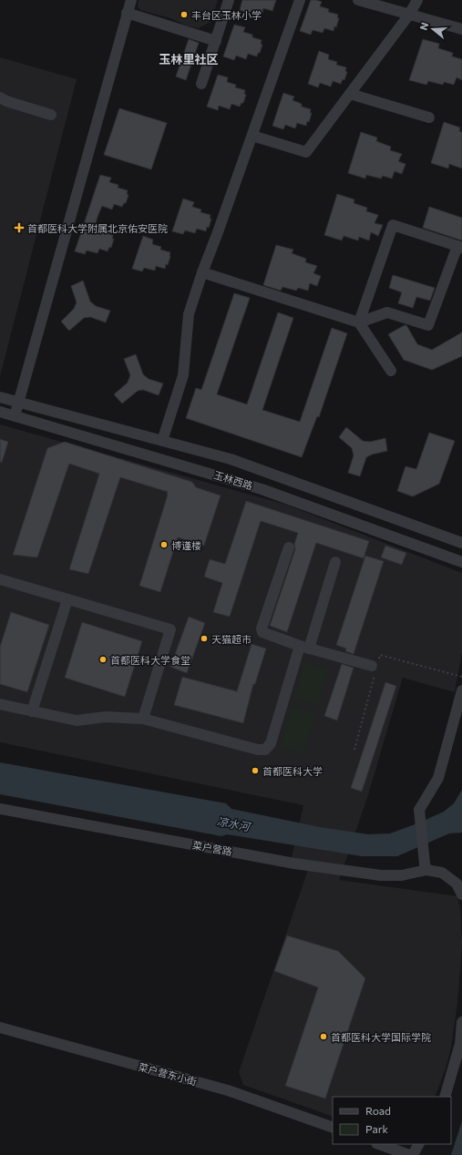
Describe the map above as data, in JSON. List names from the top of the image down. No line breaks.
{"streets":{"street":["玉林西路","菜户营路","菜户营东小街"]},"districts":["玉林里社区"],"water":["凉水河"],"places":{"other":["丰台区玉林小学","博谨楼","天猫超市","首都医科大学食堂","首都医科大学","首都医科大学国际学院"],"health":["首都医科大学附属北京佑安医院"]},"legend":["Road","Park"],"north":"left"}
